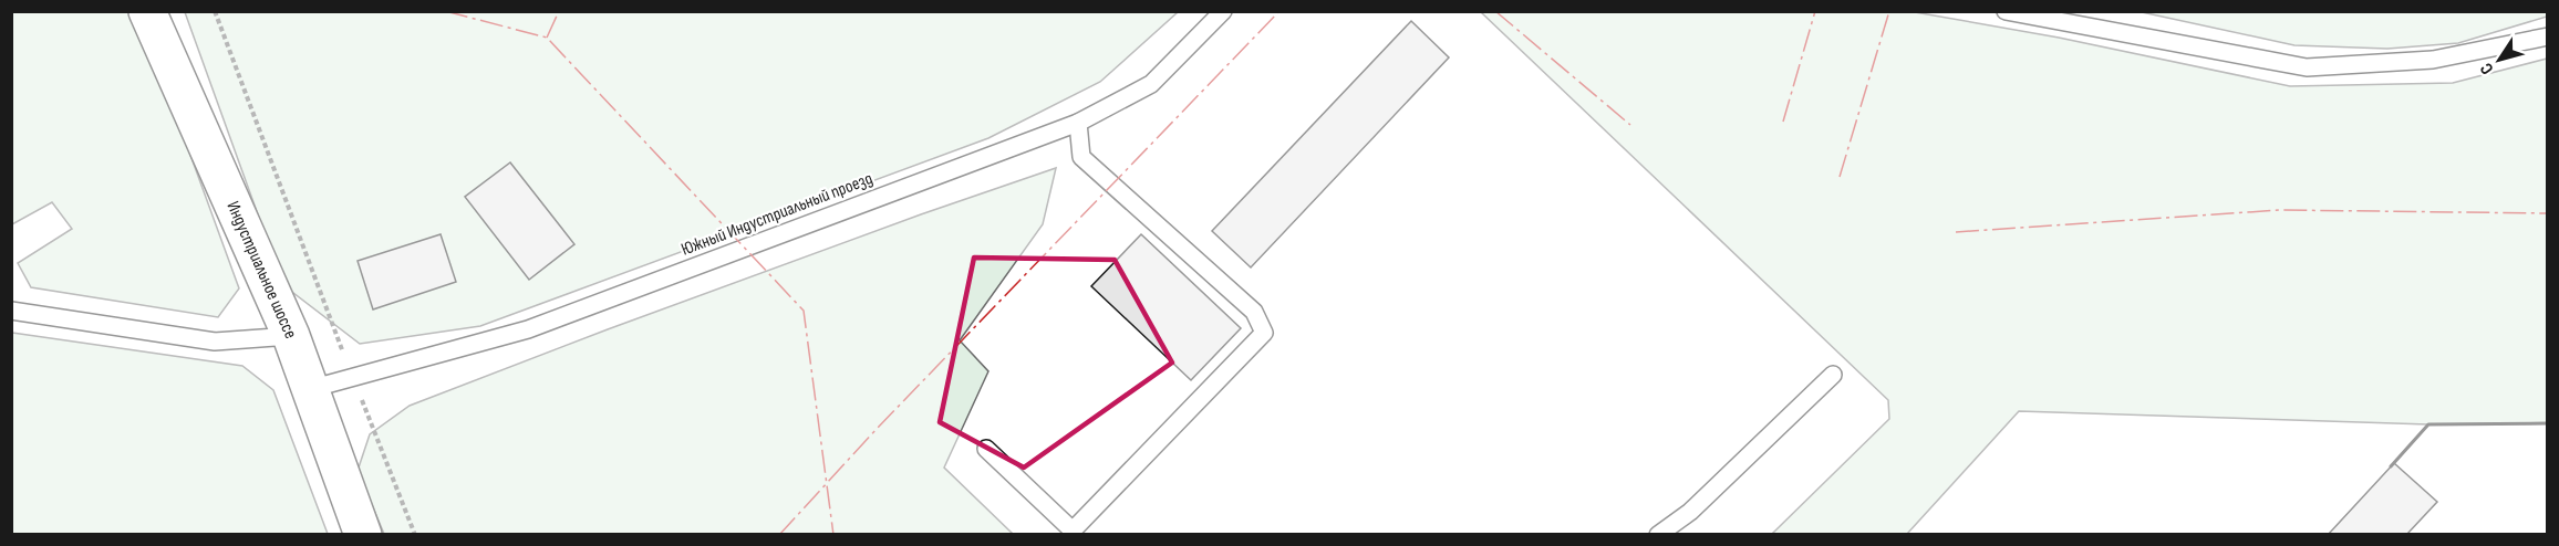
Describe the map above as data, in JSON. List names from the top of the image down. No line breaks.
{"streets":{"main road":["Индустриальное шоссе"],"lane":["Южный Индустриальный проезд"]},"crossings":[["Южный Индустриальный проезд","Индустриальное шоссе"]],"north":"bottom left"}
